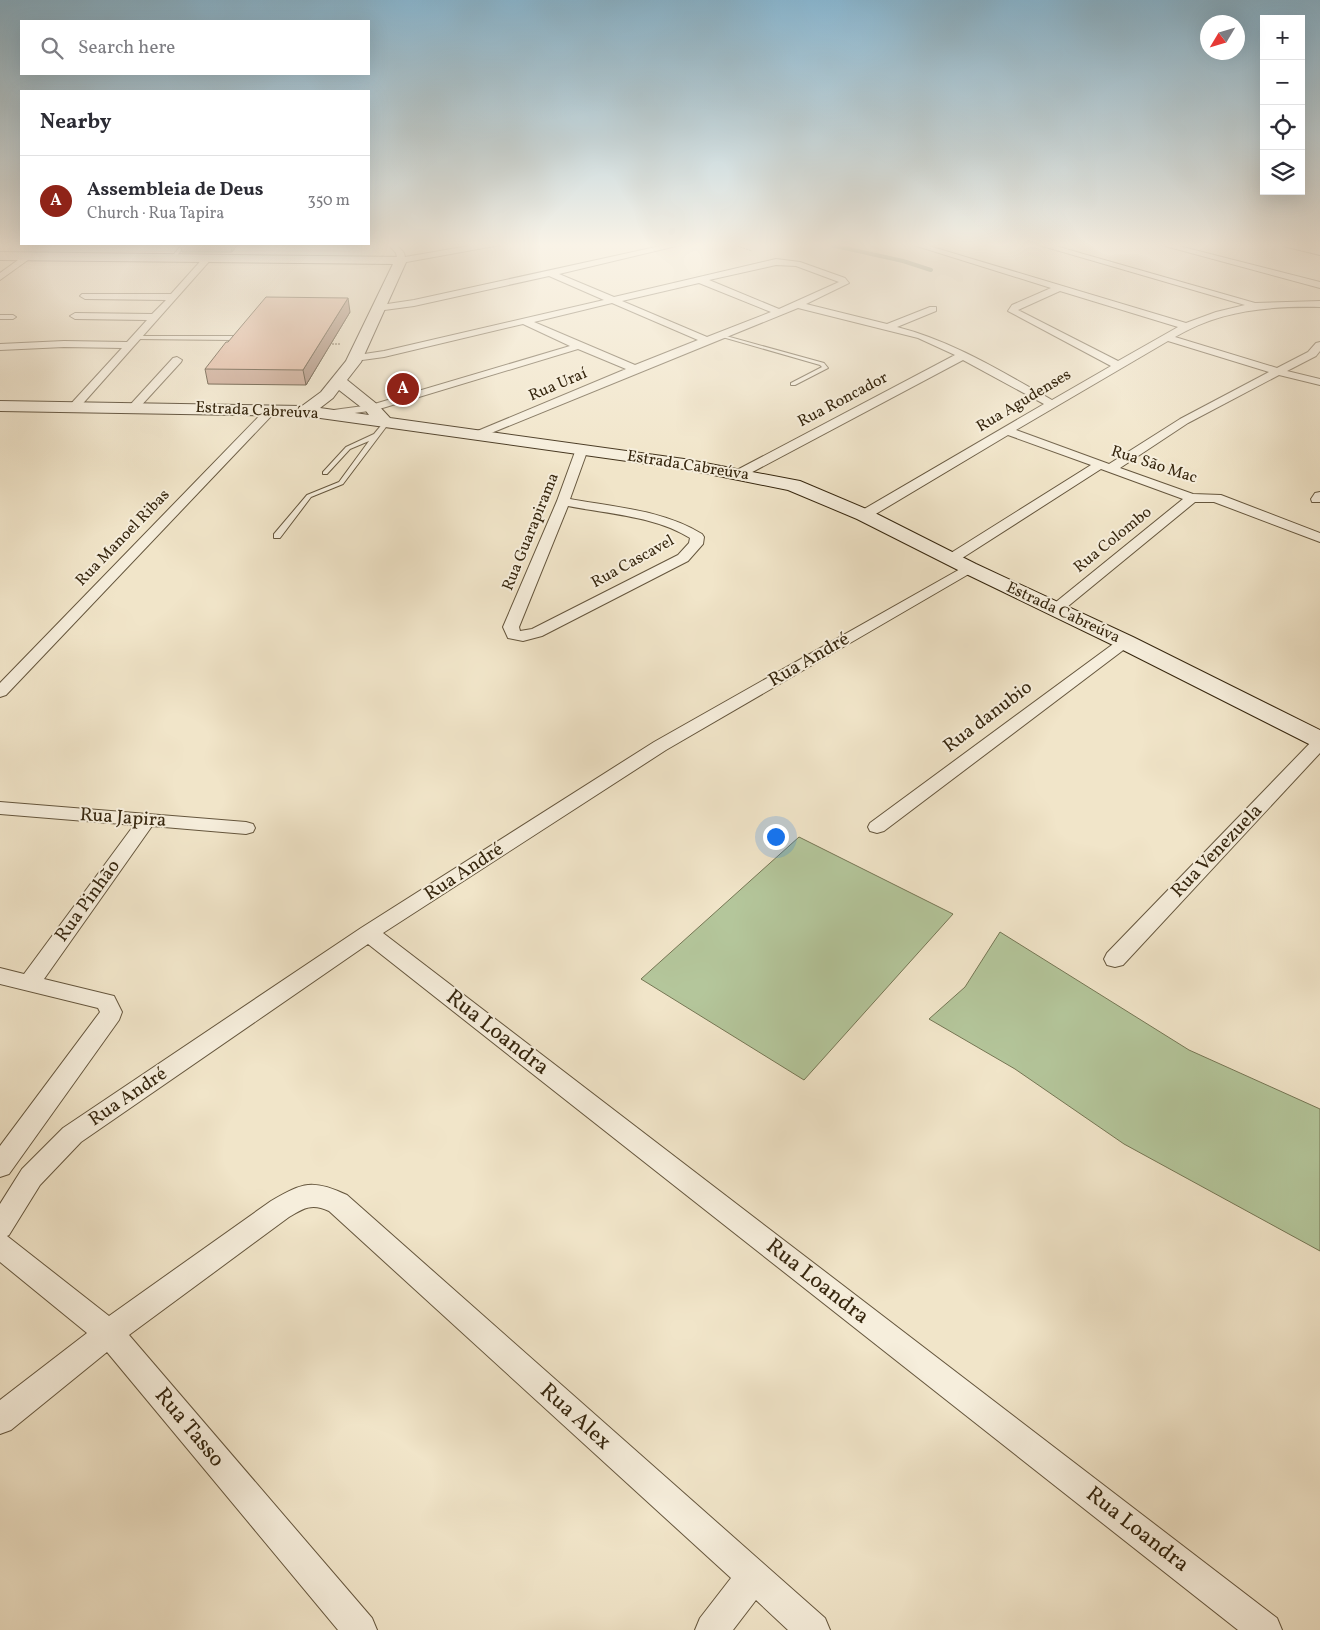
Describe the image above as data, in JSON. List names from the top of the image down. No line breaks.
{"streets":{"main road":["Estrada Cabreúva"],"street":["Rua Uraí","Rua Roncador","Rua Agudenses","Rua São Mac","Rua Guarapirama","Rua Manoel Ribas","Rua Colombo","Rua Cascavel","Rua André","Rua danubio","Rua Japira","Rua Venezuela","Rua Pinhão","Rua Loandra","Rua Alex","Rua Tasso"]},"crossings":[["Rua Uraí","Estrada Cabreúva"],["Rua Roncador","Estrada Cabreúva"],["Rua Agudenses","Estrada Cabreúva"],["Rua Agudenses","Rua São Mac"],["Estrada Cabreúva","Rua Guarapirama"],["Estrada Cabreúva","Rua Manoel Ribas"],["Estrada Cabreúva","Rua Colombo"],["Estrada Cabreúva","Rua André"],["Estrada Cabreúva","Rua danubio"],["Estrada Cabreúva","Rua Venezuela"],["Rua São Mac","Rua Colombo"],["Rua Guarapirama","Rua Cascavel"],["Rua André","Rua Loandra"],["Rua Japira","Rua Pinhão"],["Rua Alex","Rua Tasso"]],"north":"bottom left","page":{"map_buttons":["+","−"],"search":"Search here","heading":"Nearby","list":[{"mark":"A","name":"Assembleia de Deus","note":"Church · Rua Tapira","value":"350 m"}],"pins":"A"}}
